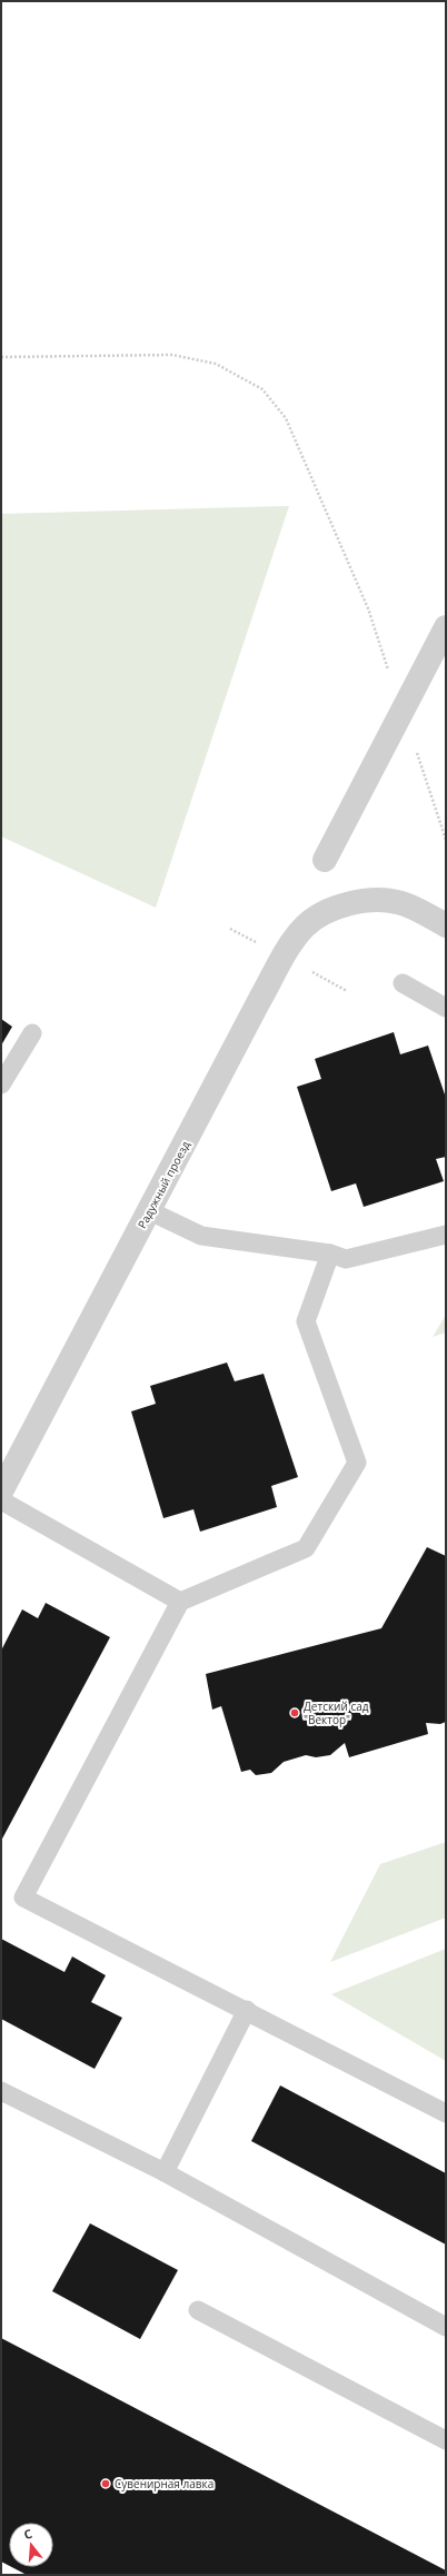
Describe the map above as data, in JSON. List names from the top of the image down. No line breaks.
{"streets":{"street":["Радужный проезд"]},"places":["Детский сад \"Вектор\"","Сувенирная лавка"],"north":"top"}
